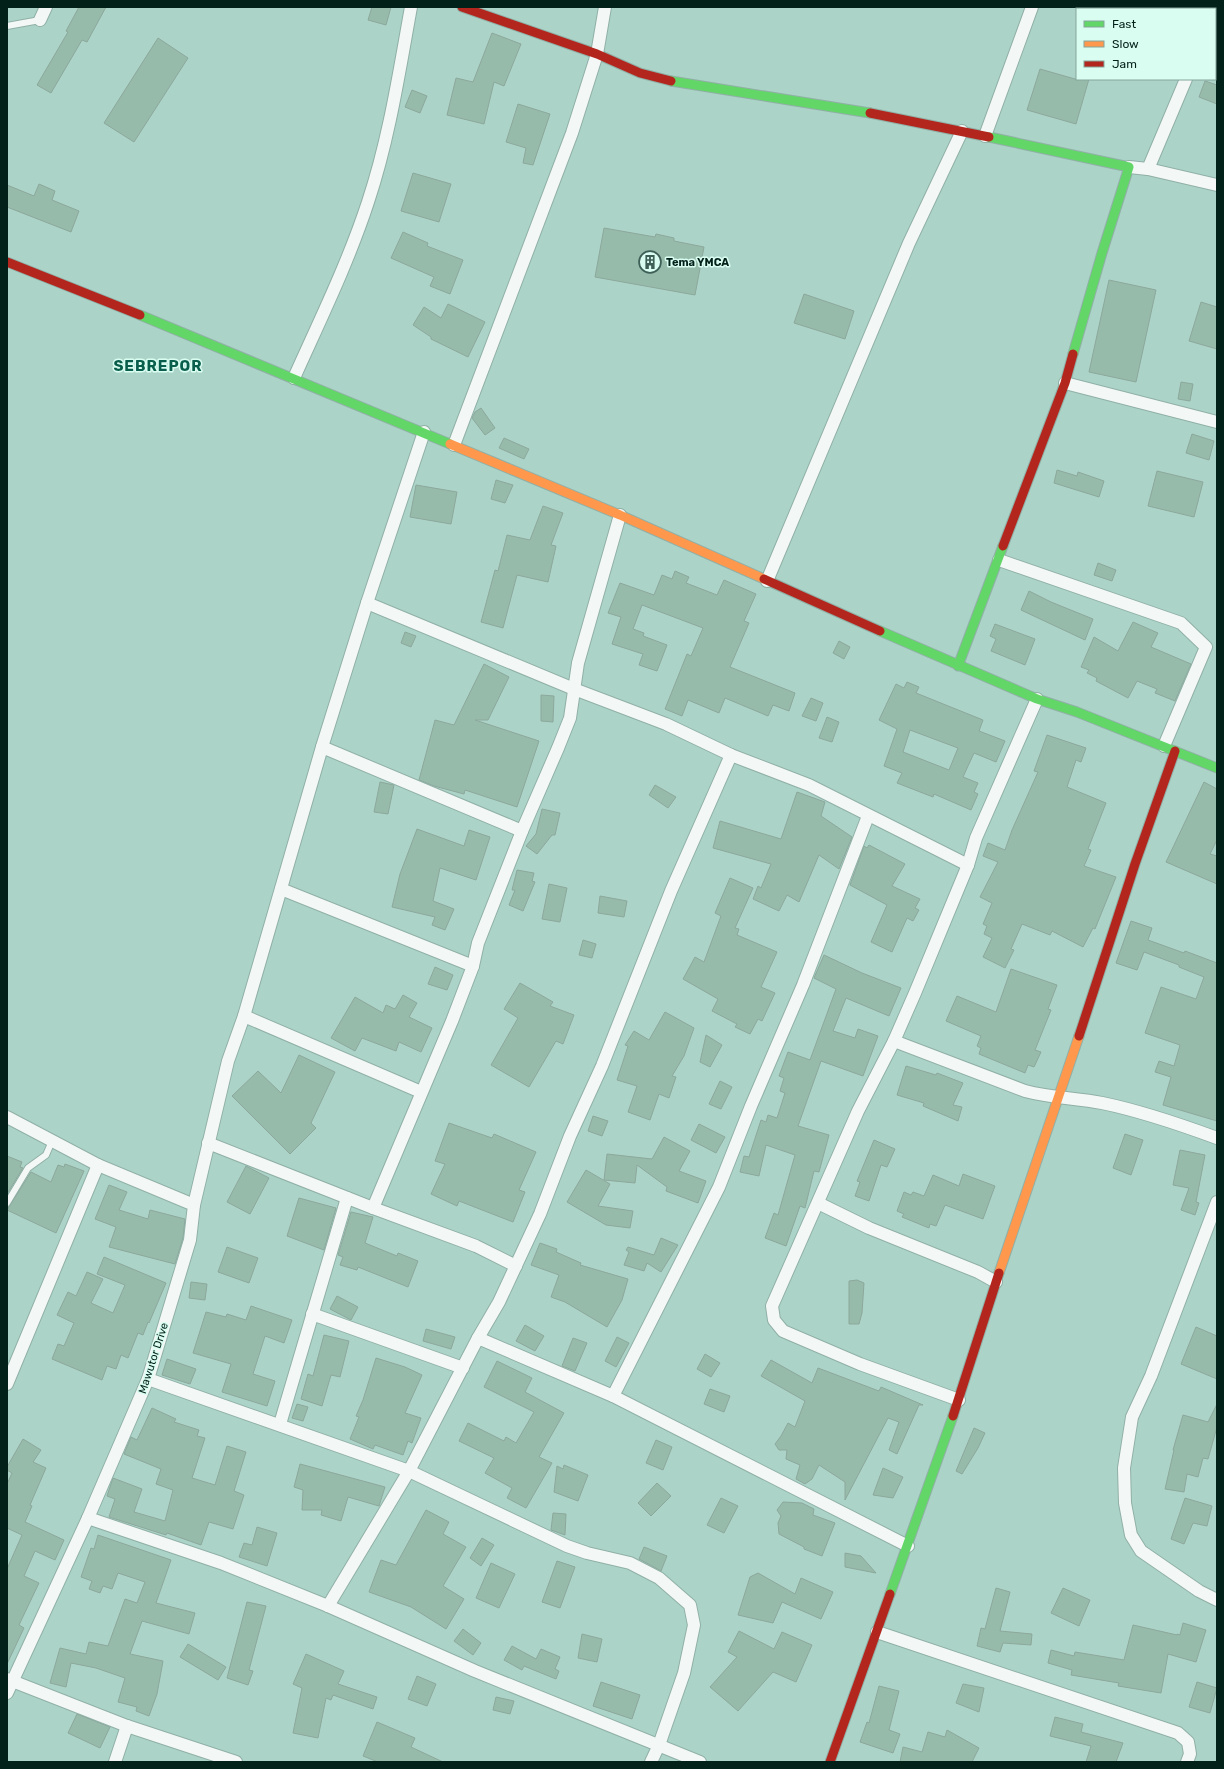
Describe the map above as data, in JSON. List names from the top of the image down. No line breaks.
{"streets":{"street":["Mawutor Drive"]},"districts":["SEBREPOR"],"places":{"building":["Tema YMCA"]},"legend":["Fast","Slow","Jam"]}
